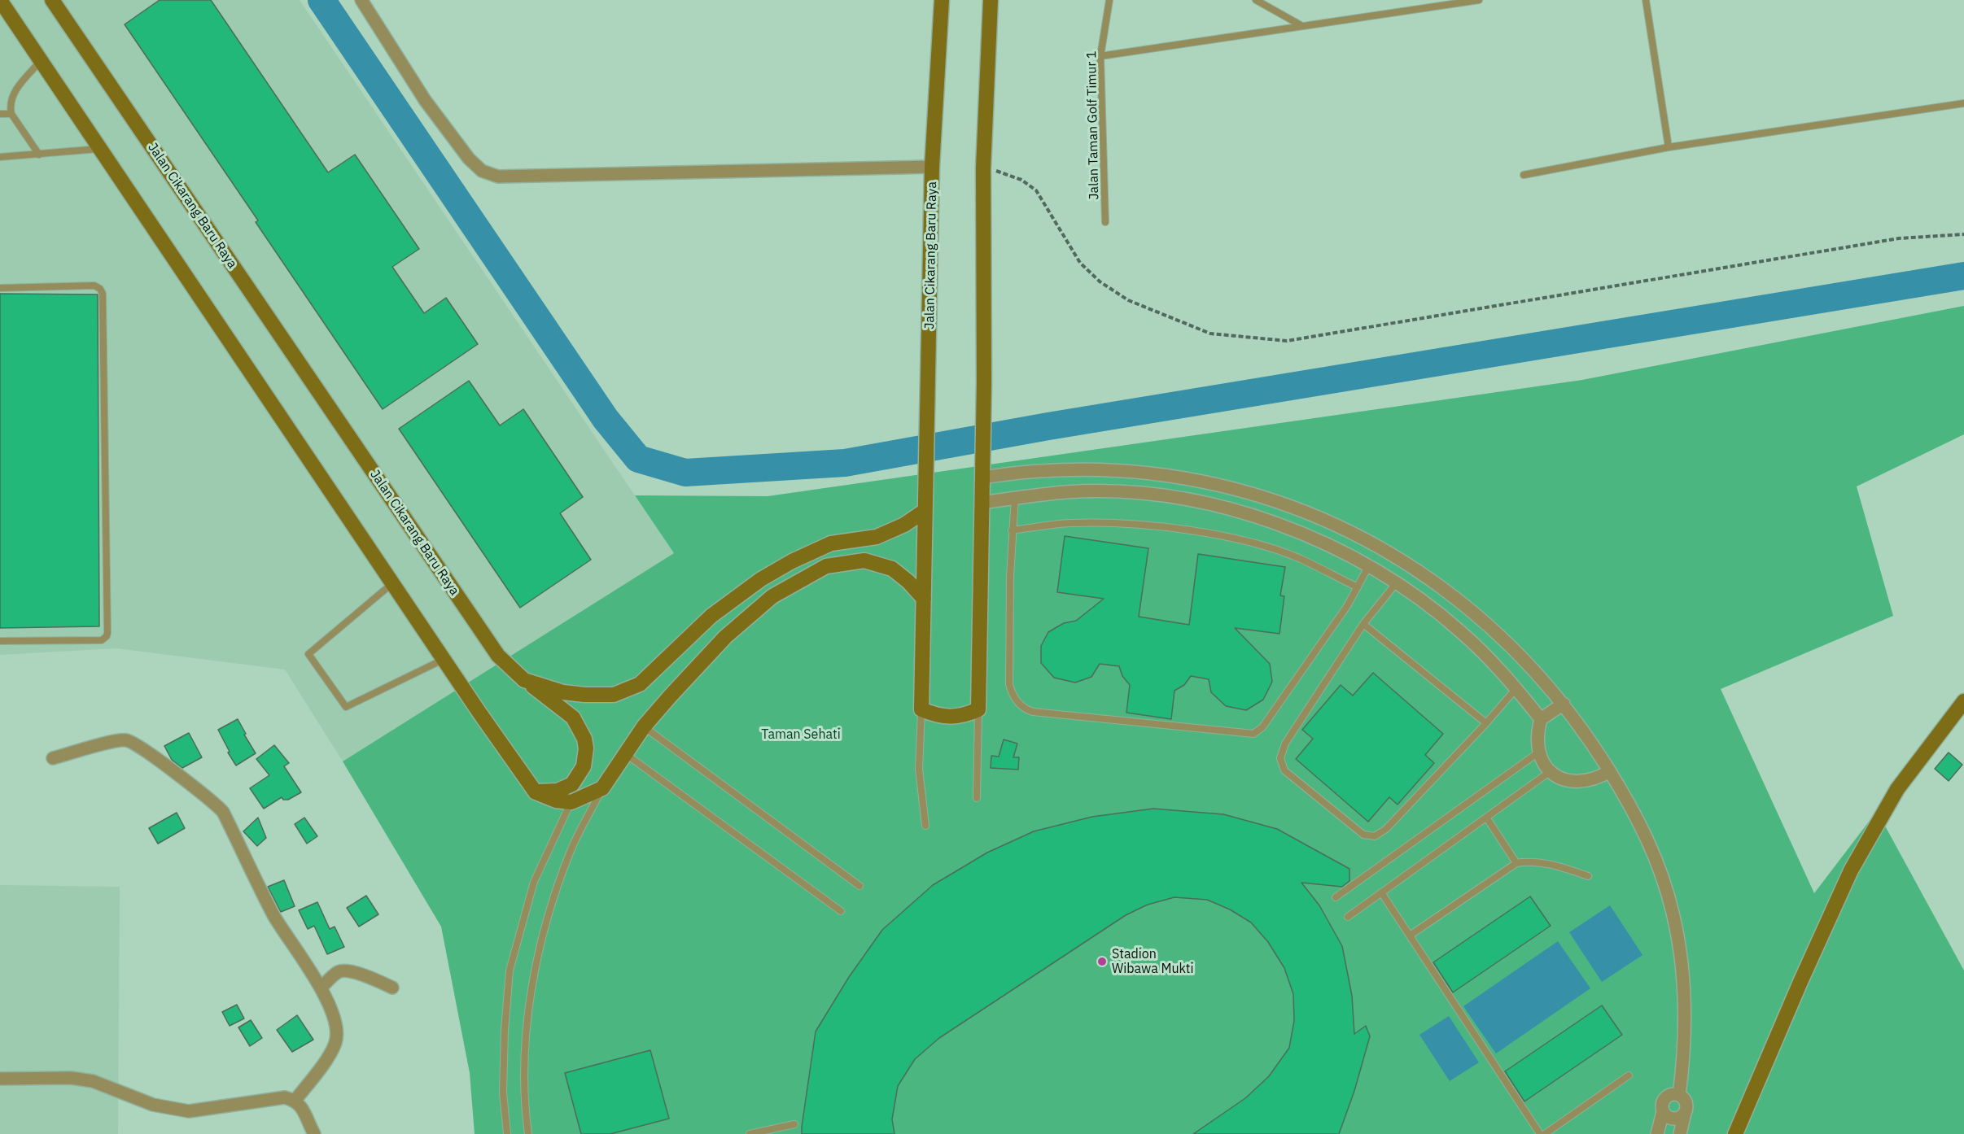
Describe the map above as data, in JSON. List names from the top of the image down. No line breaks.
{"streets":{"main road":["Jalan Cikarang Baru Raya"],"lane":["Jalan Taman Golf Timur 1"]},"parks":["Taman Sehati"],"places":["Stadion Wibawa Mukti"]}
